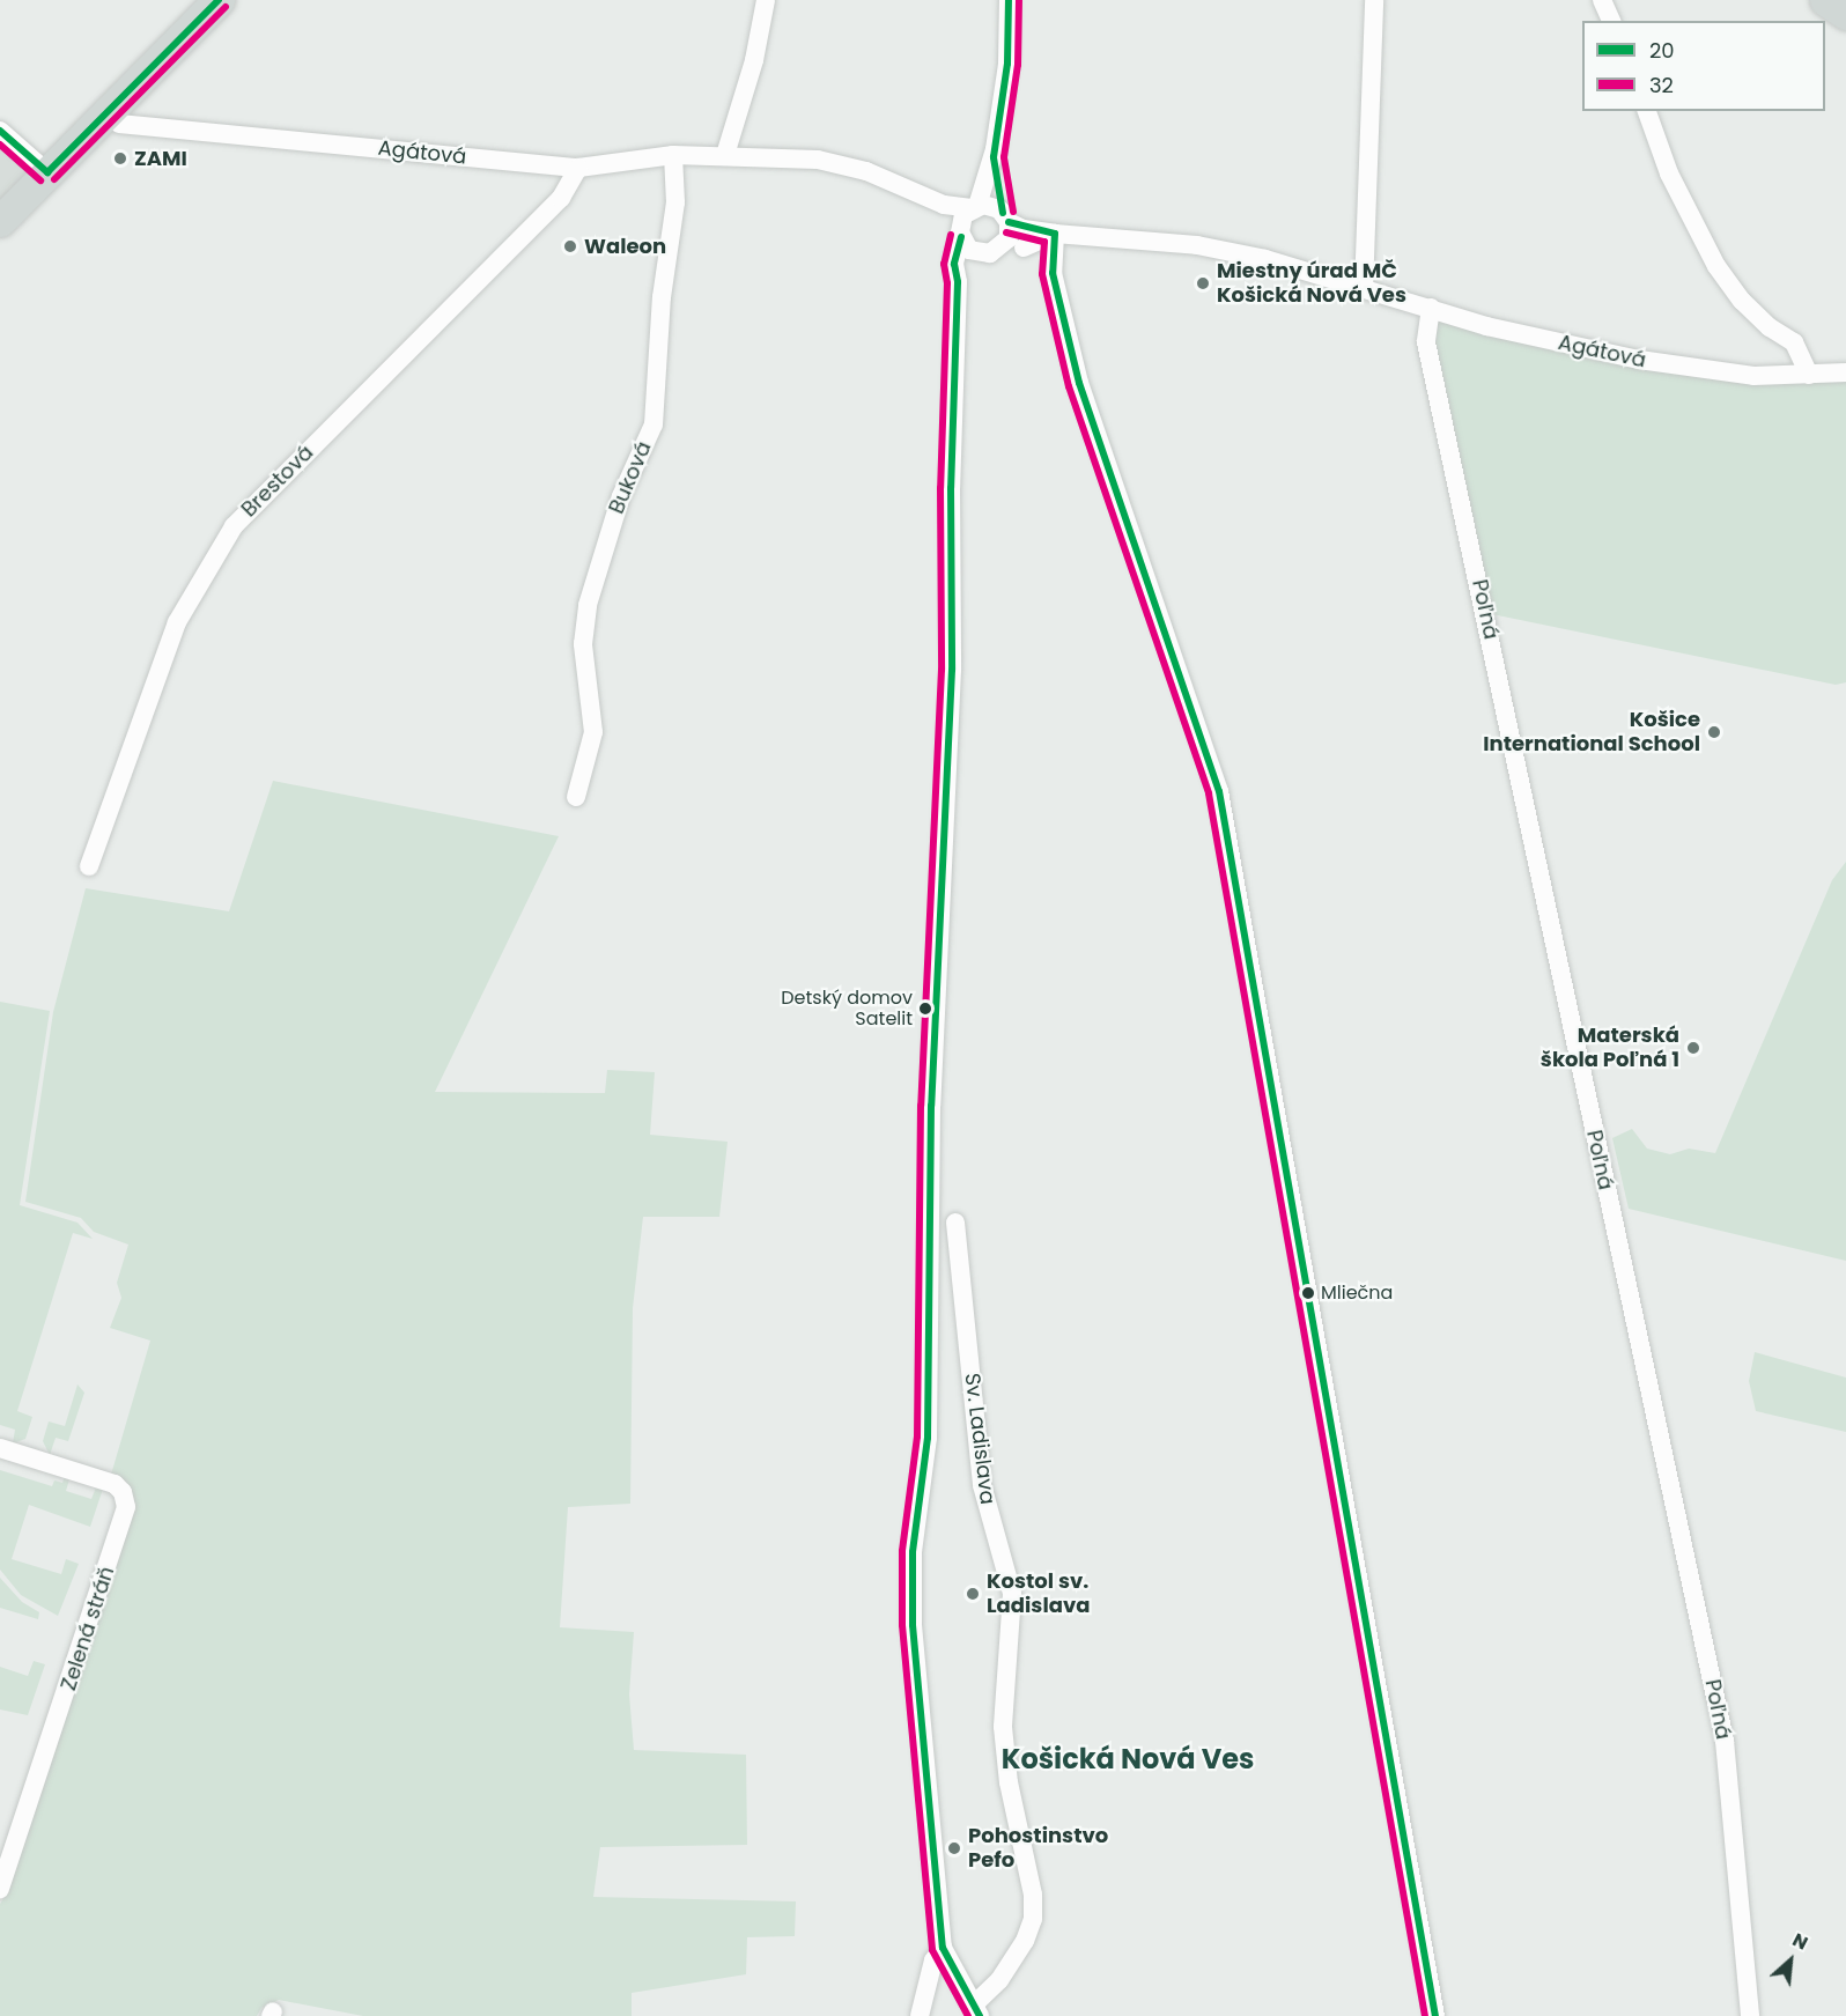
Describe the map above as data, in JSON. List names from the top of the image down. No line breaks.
{"streets":{"street":["Agátová","Buková","Brestová","Poľná","Sv. Ladislava","Zelená stráň"]},"crossings":[["Agátová","Buková"],["Agátová","Brestová"],["Agátová","Poľná"],["Agátová","Sv. Ladislava"]],"districts":["Košická Nová Ves"],"places":["ZAMI","Waleon","Miestny úrad MČ Košická Nová Ves","Košice International School","Detský domov Satelit","Materská škola Poľná 1","Mliečna","Kostol sv. Ladislava","Pohostinstvo Pefo"],"lines":["transit line 20","transit line 32"],"legend":["20","32"],"north":"top right"}
